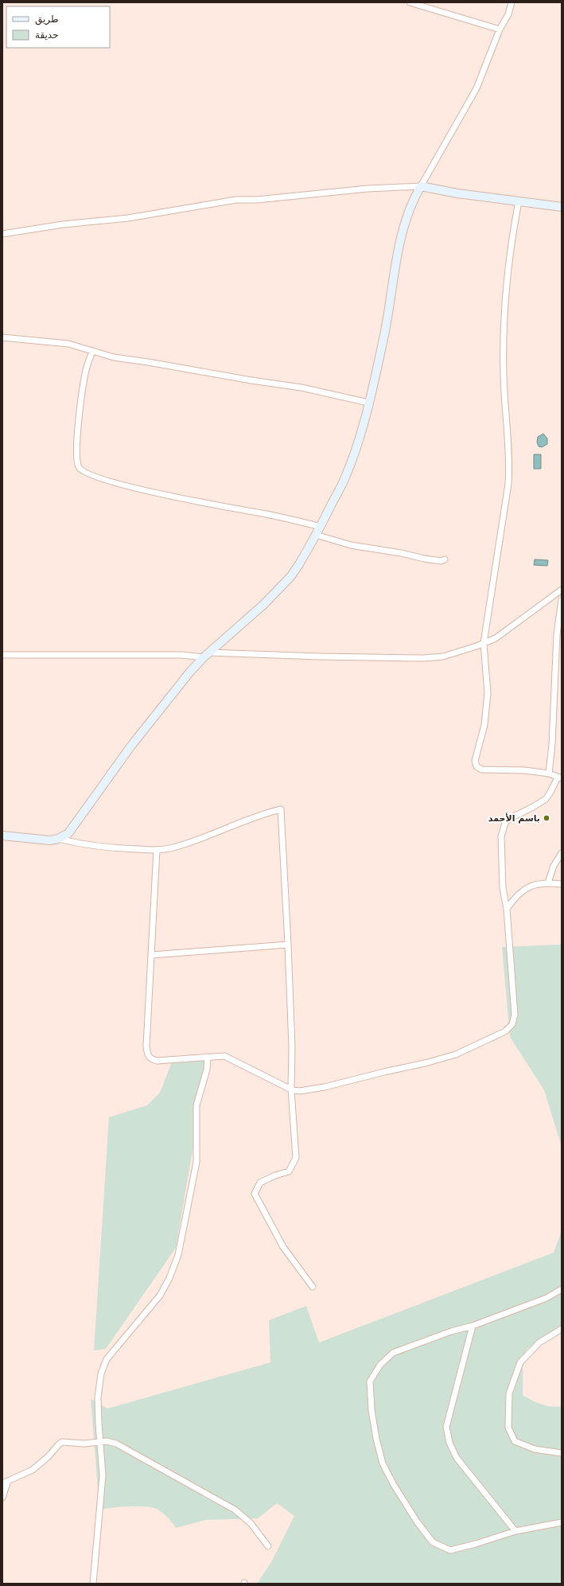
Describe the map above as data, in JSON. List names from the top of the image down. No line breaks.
{"places":["باسم الأحمد"],"legend":["طريق","حديقة"]}
